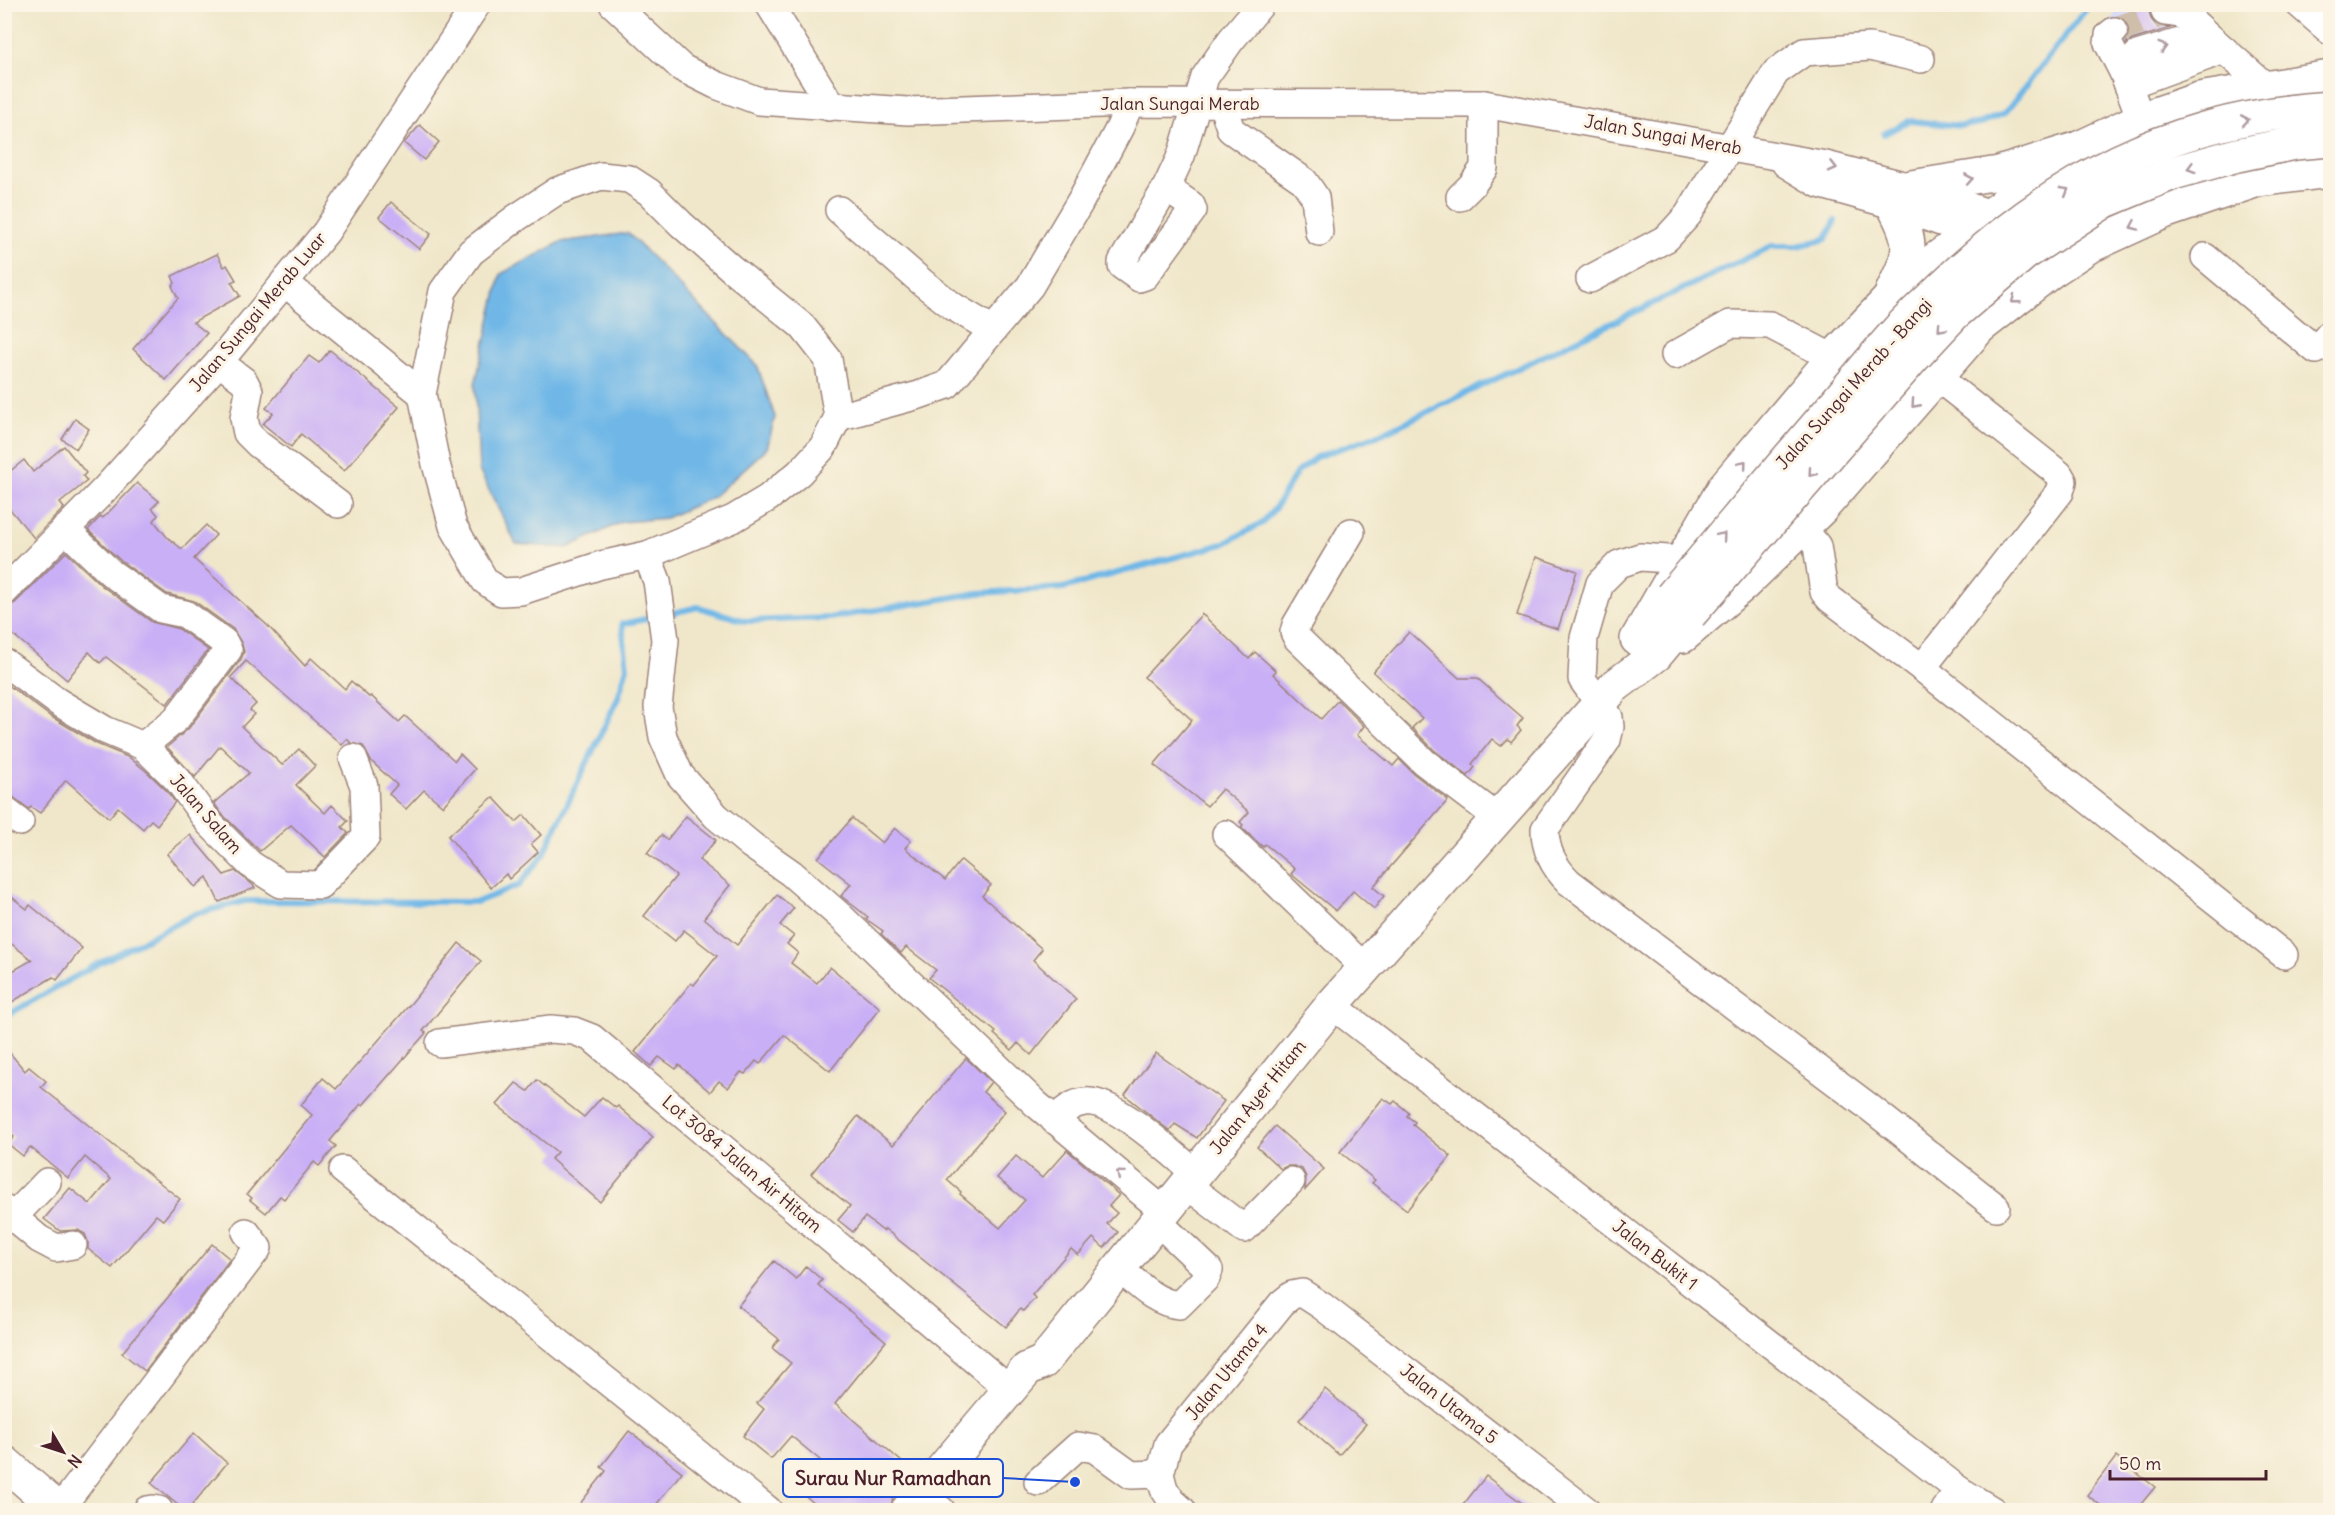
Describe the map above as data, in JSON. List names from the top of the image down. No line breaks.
{"streets":{"main road":["Jalan Sungai Merab - Bangi","Jalan Ayer Hitam"],"street":["Jalan Sungai Merab","Jalan Sungai Merab Luar","Jalan Salam","Lot 3084 Jalan Air Hitam","Jalan Bukit 1","Jalan Utama 4","Jalan Utama 5"]},"crossings":[["Jalan Sungai Merab - Bangi","Jalan Ayer Hitam"],["Jalan Ayer Hitam","Lot 3084 Jalan Air Hitam"],["Jalan Ayer Hitam","Jalan Bukit 1"],["Jalan Utama 4","Jalan Utama 5"]],"places":["Surau Nur Ramadhan"],"scale_bar":"50 m","north":"bottom right"}
